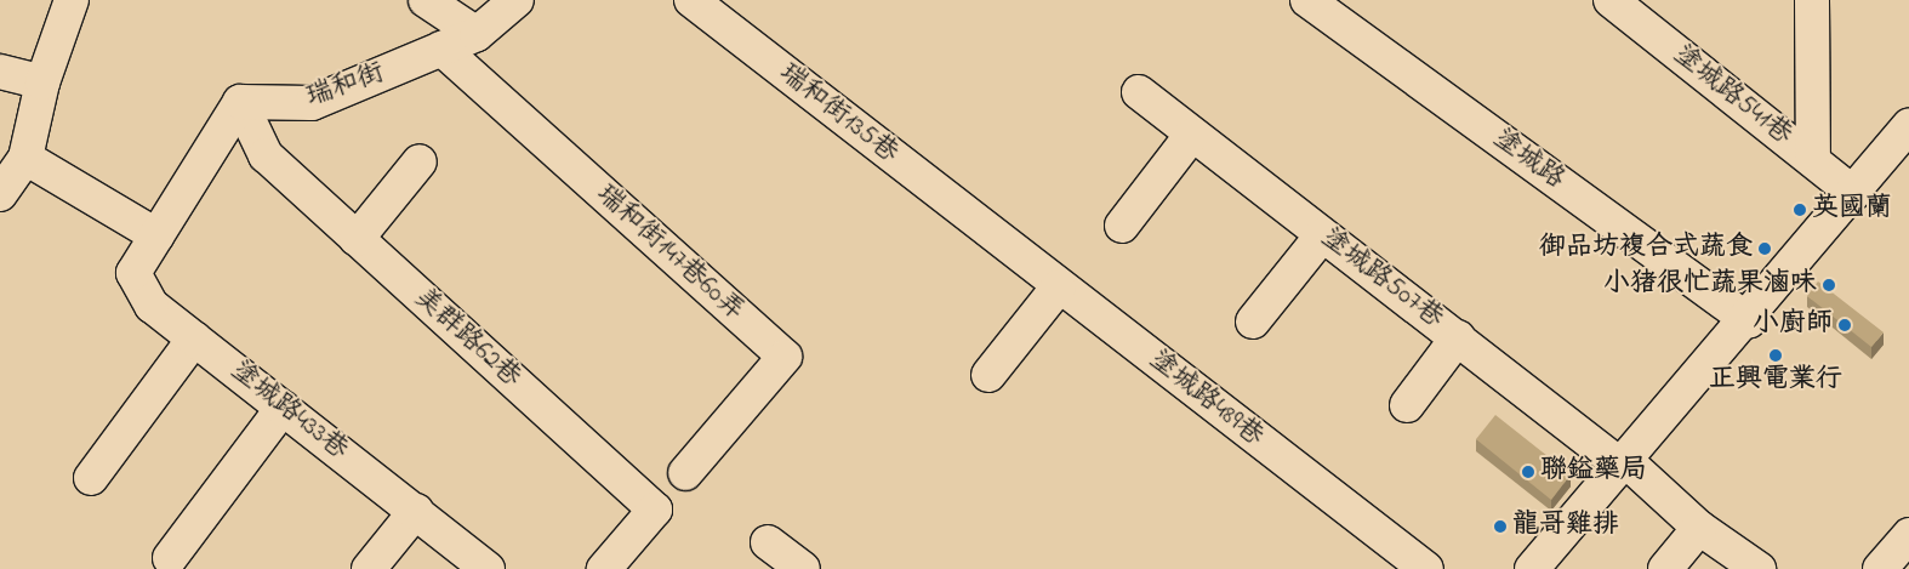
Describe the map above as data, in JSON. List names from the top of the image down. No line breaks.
{"streets":{"street":["瑞和街","塗城路541巷","瑞和街135巷","塗城路","瑞和街147巷60弄","塗城路507巷","美群路62巷","塗城路489巷","塗城路433巷"]},"crossings":[["瑞和街","瑞和街147巷60弄"],["瑞和街","美群路62巷"],["瑞和街135巷","塗城路489巷"]],"places":["英國蘭","御品坊複合式蔬食","小猪很忙蔬果滷味","小廚師","正興電業行","聯鎰藥局","龍哥雞排"]}
